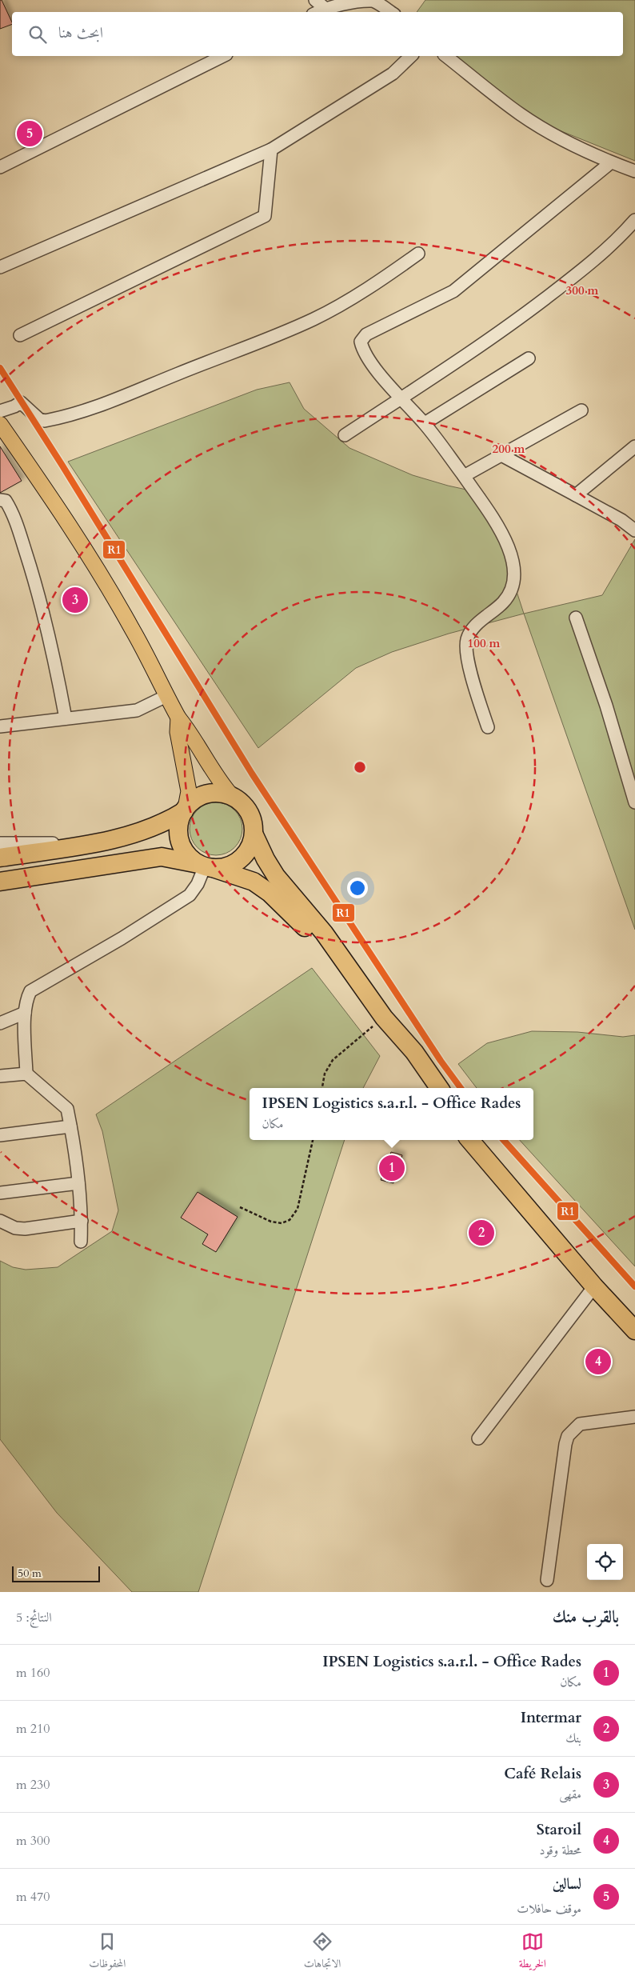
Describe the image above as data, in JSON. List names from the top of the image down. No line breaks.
{"lines":["transit line R1"],"scale_bar":"50 m","page":{"search":"ابحث هنا","pins":["5","3","1","2","4"],"popup":["IPSEN Logistics s.a.r.l. - Office Rades","مكان"],"scale":"50 m","heading":["بالقرب منك","النتائج: 5"],"list":[{"mark":"1","name":"IPSEN Logistics s.a.r.l. - Office Rades","note":"مكان","value":"160 m"},{"mark":"2","name":"Intermar","note":"بنك","value":"210 m"},{"mark":"3","name":"Café Relais","note":"مقهى","value":"230 m"},{"mark":"4","name":"Staroil","note":"محطة وقود","value":"300 m"},{"mark":"5","name":"لسالين","note":"موقف حافلات","value":"470 m"}],"nav":["الخريطة","الاتجاهات","المحفوظات"]},"rings":["300 m","200 m","100 m"]}
